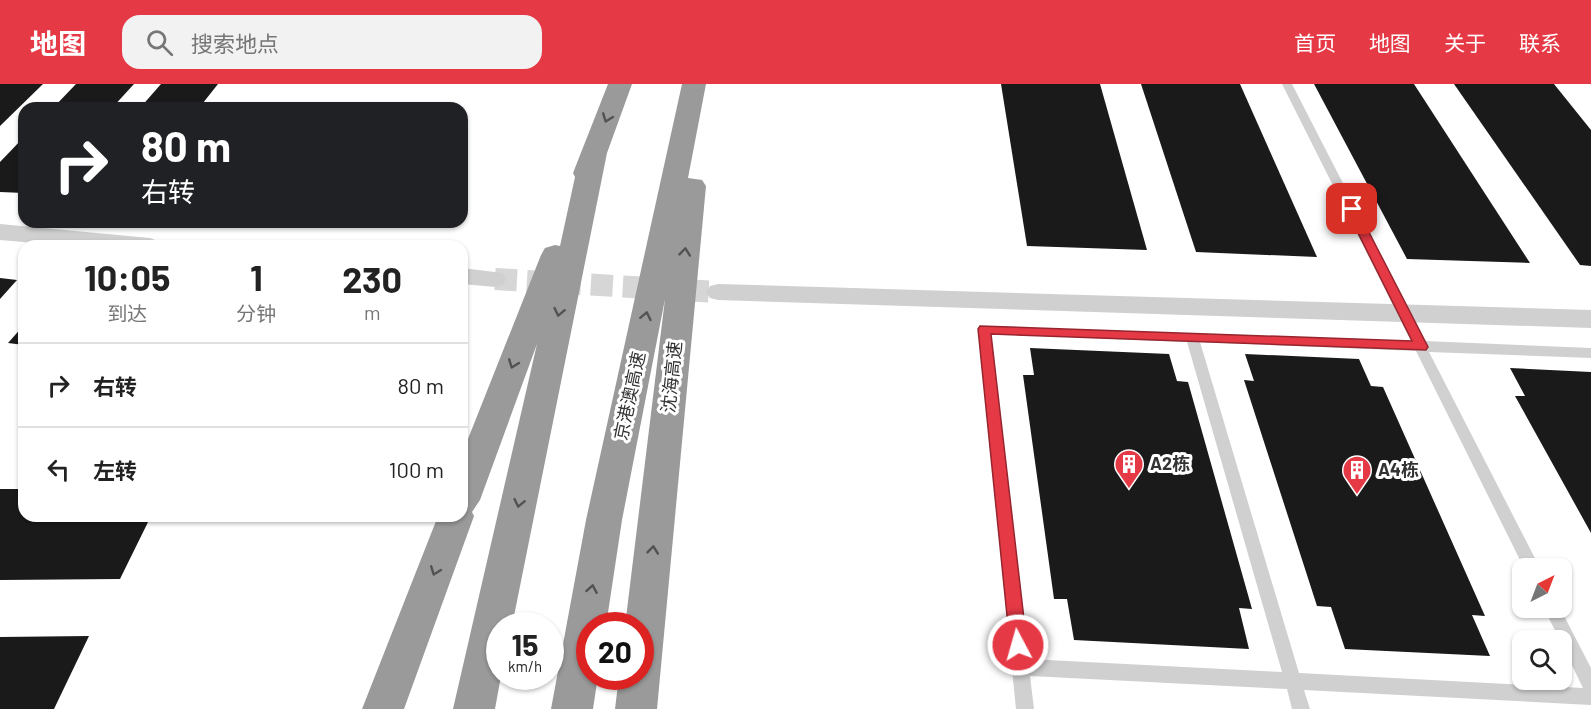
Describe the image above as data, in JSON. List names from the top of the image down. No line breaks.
{"streets":{"highway":["沈海高速","京港澳高速"]},"places":{"building":["A2栋","A4栋"]},"north":"top right","page":{"header":"地图","search":"搜索地点","nav":["首页","地图","关于","联系"],"turn":["80 m","右转"],"eta":["10:05","到达","1","分钟","230","m"],"list":[{"name":"右转","value":"80 m"},{"name":"左转","value":"100 m"}],"speed":"15 km/h","limit":"20"}}
